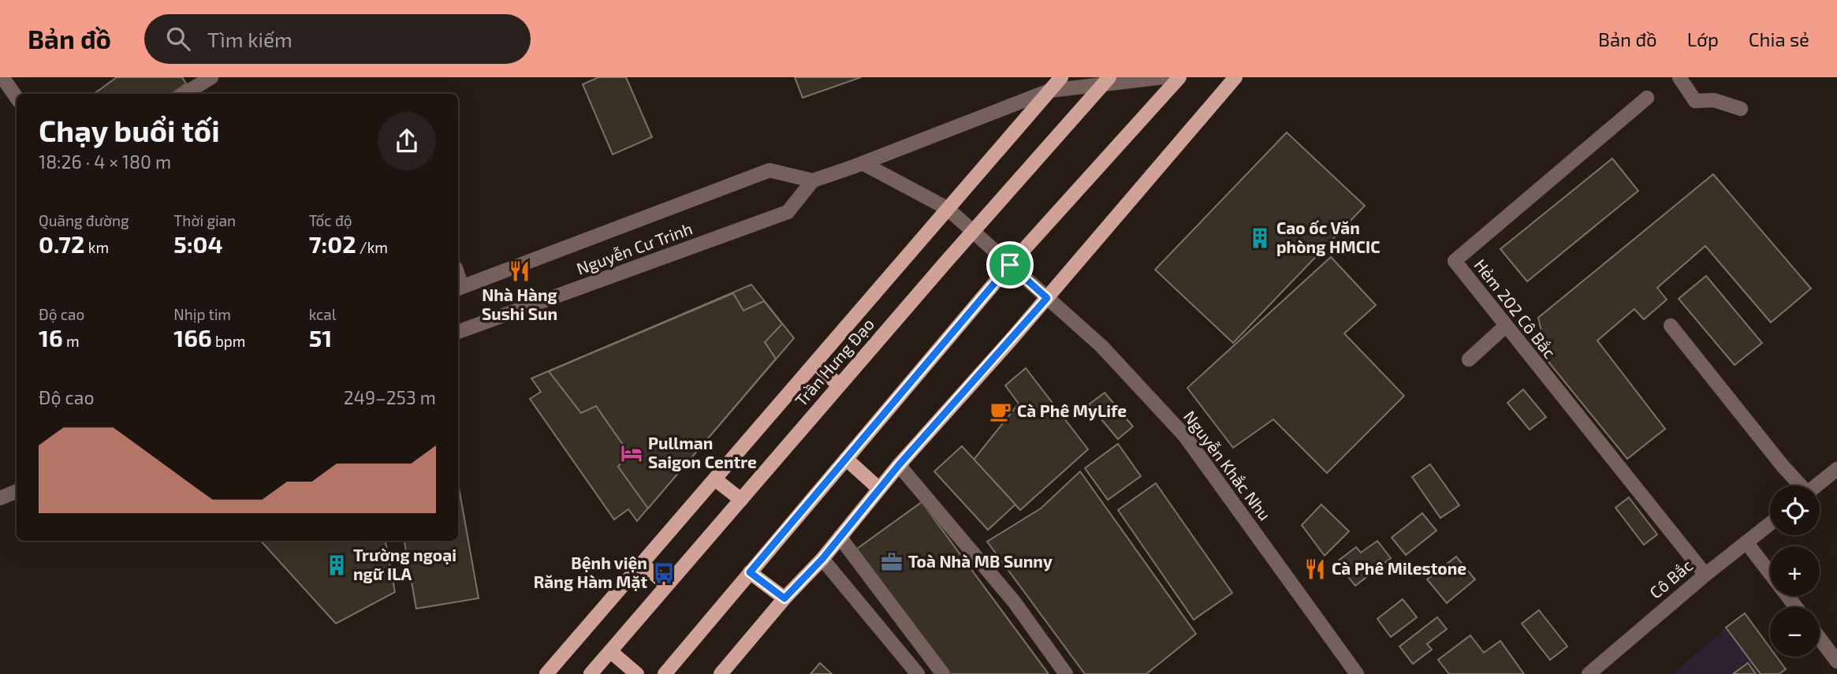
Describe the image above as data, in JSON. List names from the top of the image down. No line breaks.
{"streets":{"main road":["Trần Hưng Đạo"],"street":["Nguyễn Cư Trinh","Hẻm 202 Cô Bắc","Nguyễn Khắc Nhu","Cô Bắc"]},"crossings":[["Hẻm 202 Cô Bắc","Cô Bắc"],["Trần Hưng Đạo","Nguyễn Khắc Nhu"]],"places":{"building":["Cao ốc Văn phòng HMCIC","Trường ngoại ngữ ILA"],"restaurant":["Nhà Hàng Sushi Sun","Cà Phê Milestone"],"cafe":["Cà Phê MyLife"],"hotel":["Pullman Saigon Centre"],"office":["Toà Nhà MB Sunny"],"bus stop":["Bệnh viện Răng Hàm Mặt"]},"page":{"header":"Bản đồ","search":"Tìm kiếm","nav":["Bản đồ","Lớp","Chia sẻ"],"heading":["Chạy buổi tối","18:26 · 4 × 180 m"],"stats":[["Quãng đường","0.72 km"],["Thời gian","5:04"],["Tốc độ","7:02 /km"],["Độ cao","16 m"],["Nhịp tim","166 bpm"],["kcal","51"]],"chart":["Độ cao","249–253 m"],"map_buttons":["+","−"]}}
